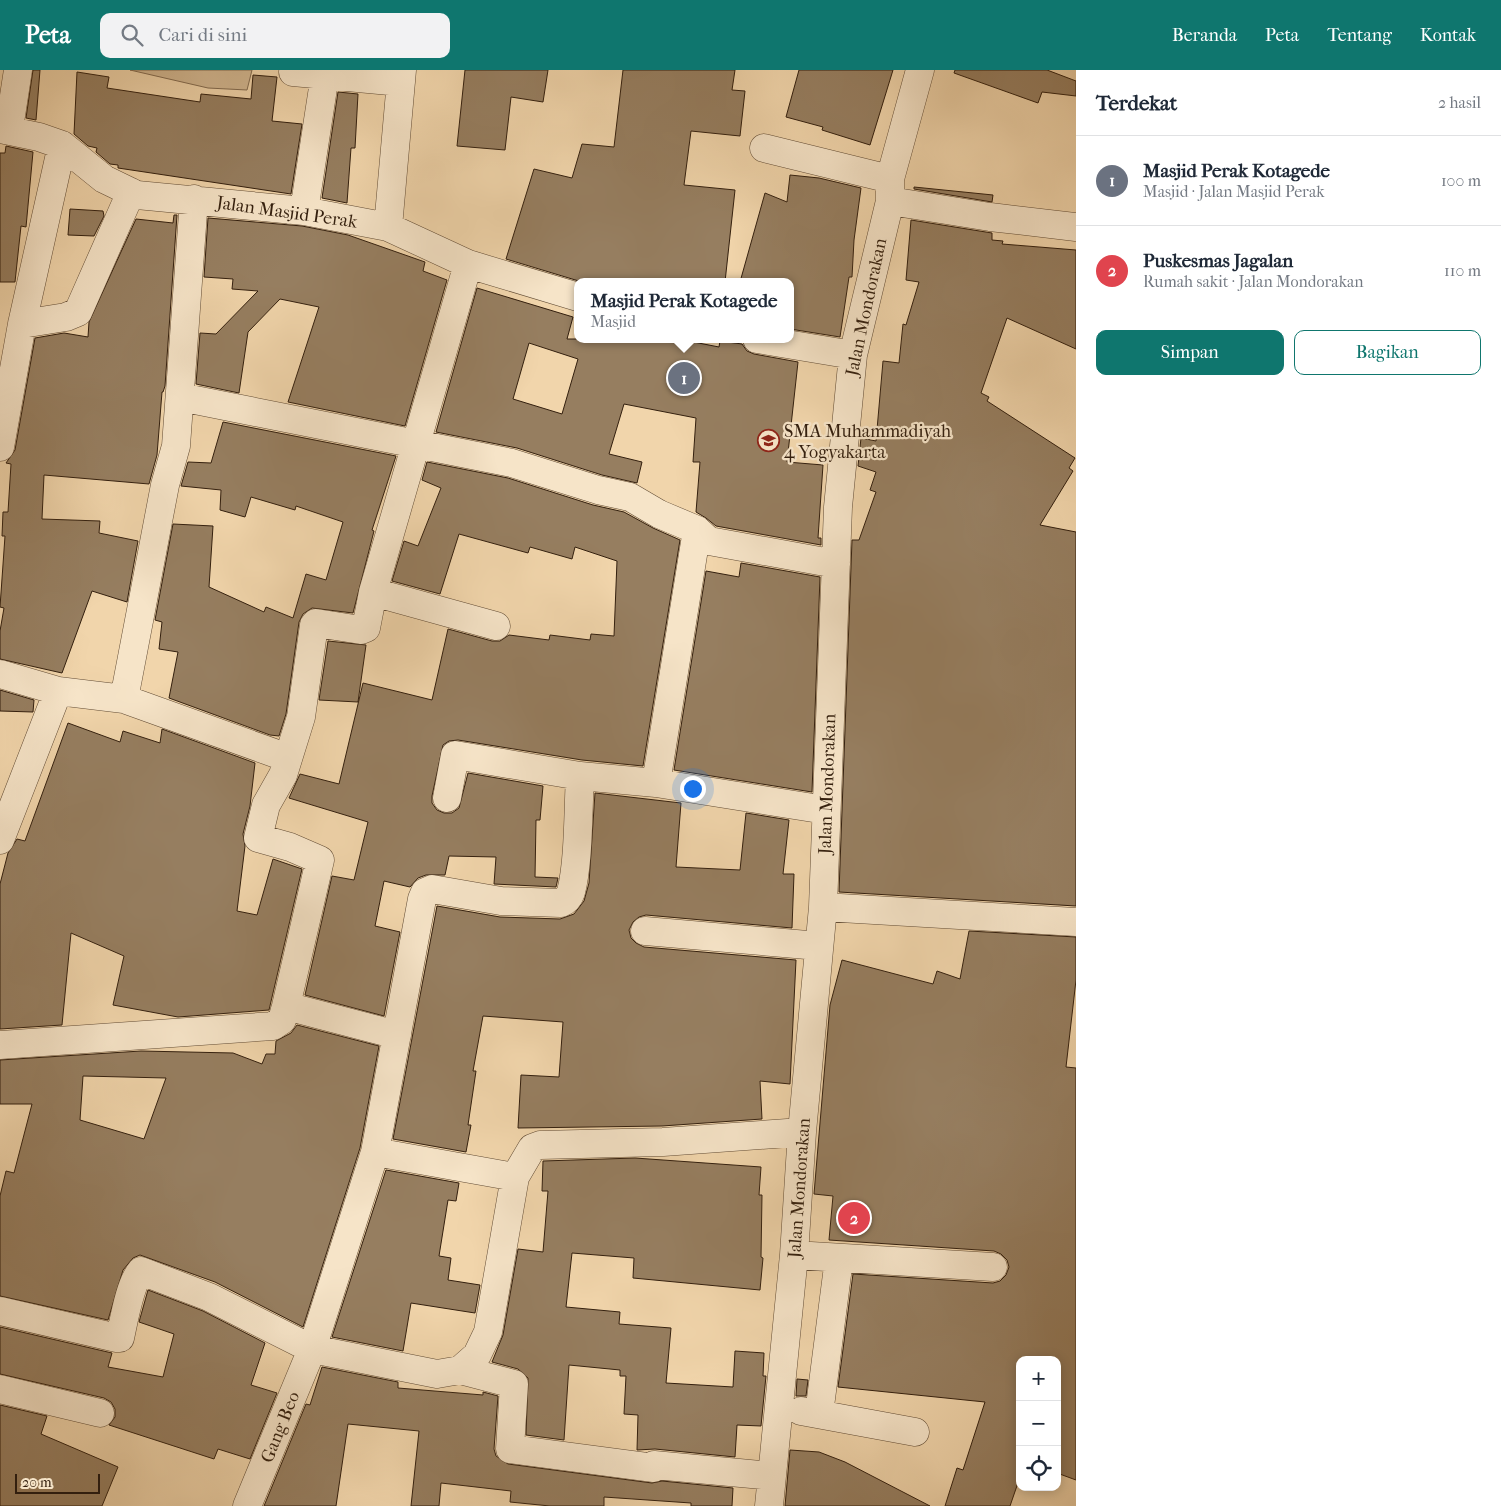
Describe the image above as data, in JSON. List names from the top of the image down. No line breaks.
{"streets":{"street":["Jalan Masjid Perak","Jalan Mondorakan","Gang Beo"]},"places":{"school or university":["SMA Muhammadiyah 4 Yogyakarta"]},"scale_bar":"20 m","page":{"header":"Peta","search":"Cari di sini","nav":["Beranda","Peta","Tentang","Kontak"],"heading":["Terdekat","2 hasil"],"list":[{"mark":"1","name":"Masjid Perak Kotagede","note":"Masjid · Jalan Masjid Perak","value":"100 m"},{"mark":"2","name":"Puskesmas Jagalan","note":"Rumah sakit · Jalan Mondorakan","value":"110 m"}],"popup":["Masjid Perak Kotagede","Masjid"],"buttons":["Simpan","Bagikan"],"pins":["1","2"],"map_buttons":["+","−"],"scale":"20 m"}}
